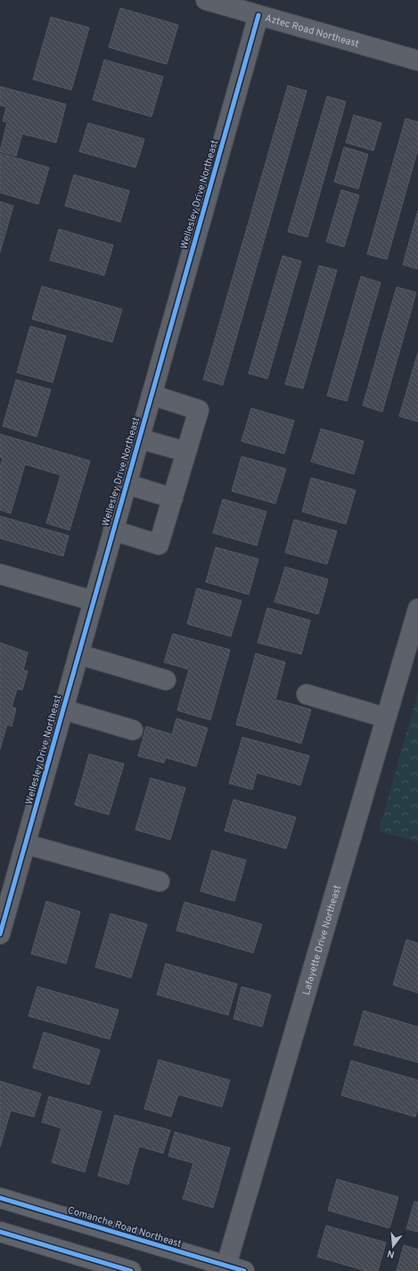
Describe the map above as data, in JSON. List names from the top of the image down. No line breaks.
{"streets":{"main road":["Comanche Road Northeast"],"street":["Aztec Road Northeast","Wellesley Drive Northeast","Lafayette Drive Northeast"]},"crossings":[["Aztec Road Northeast","Wellesley Drive Northeast"],["Lafayette Drive Northeast","Comanche Road Northeast"]],"north":"bottom"}
